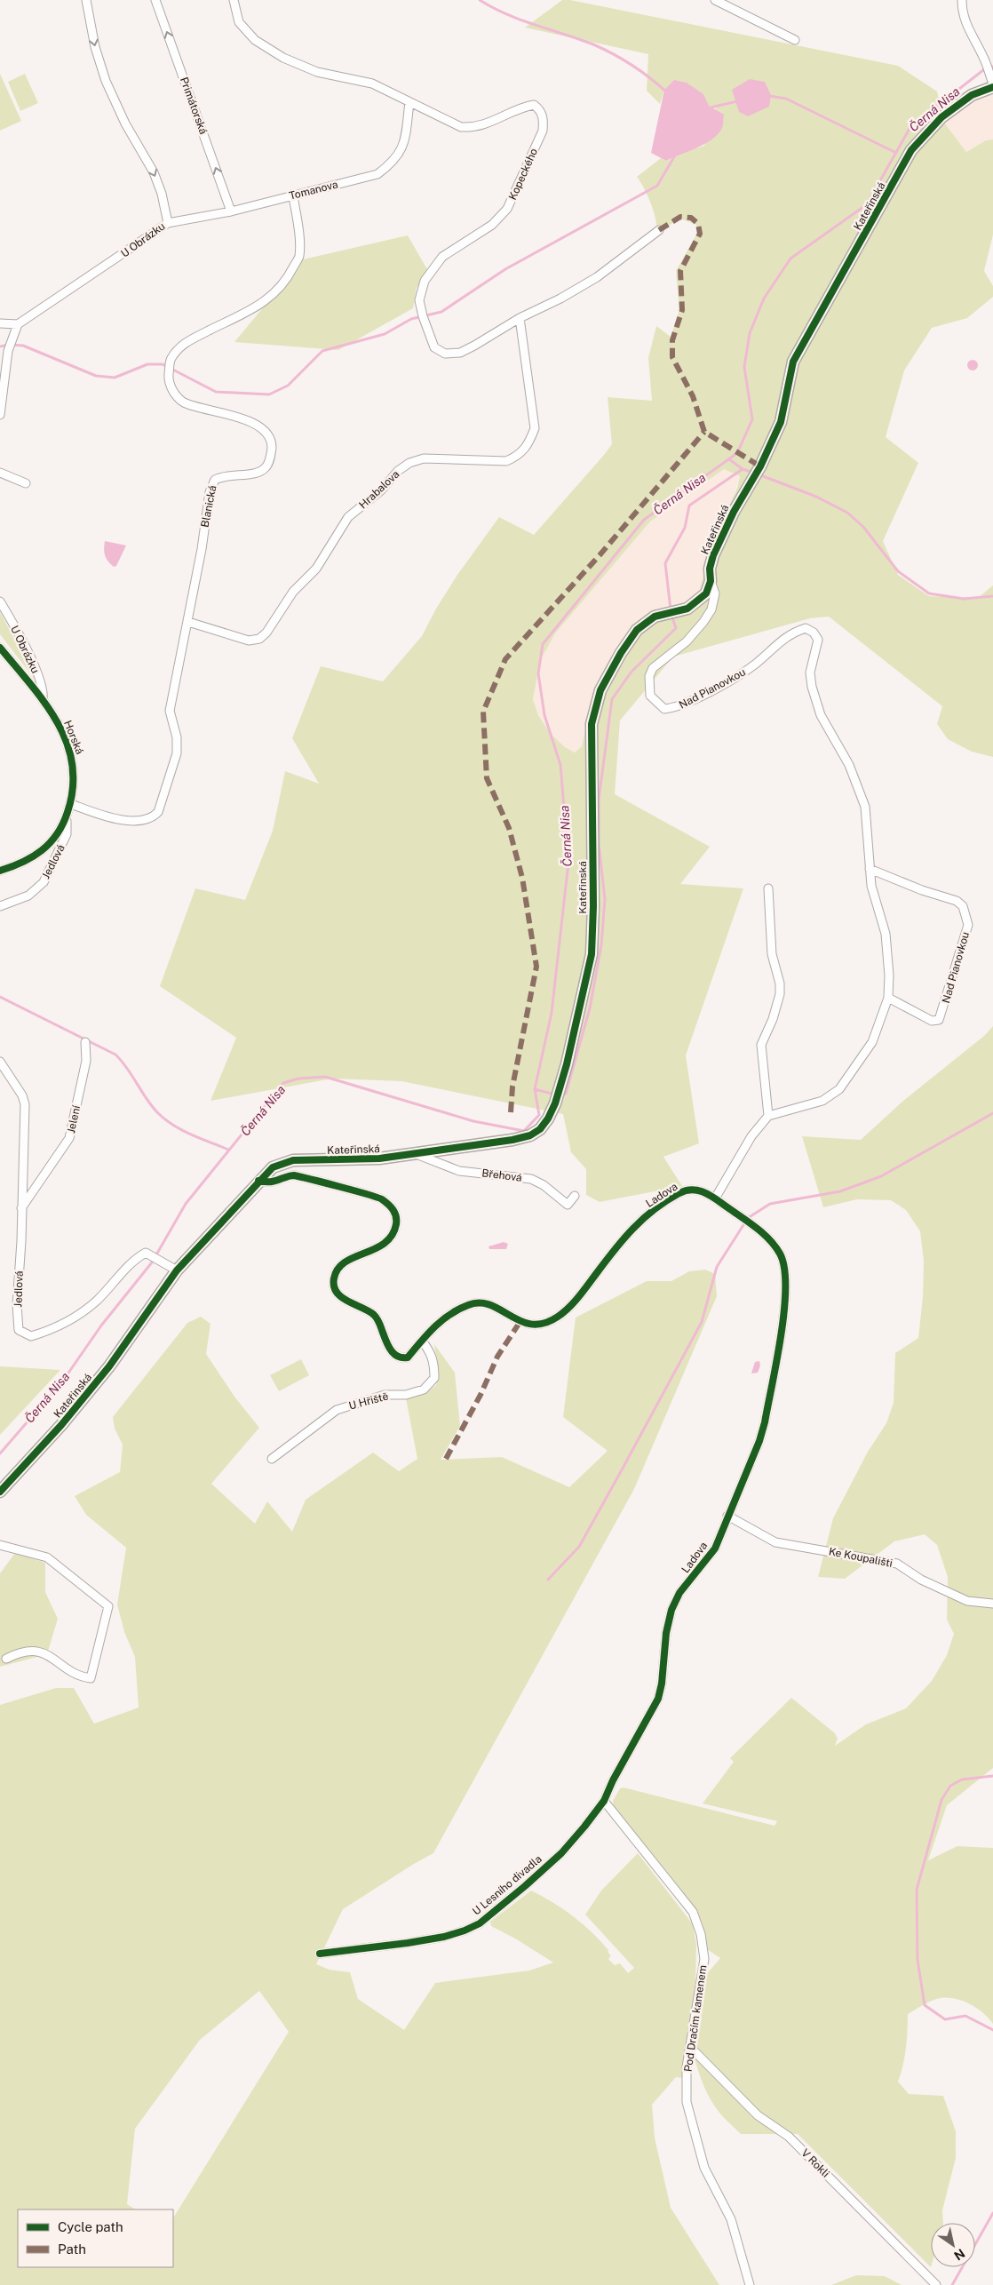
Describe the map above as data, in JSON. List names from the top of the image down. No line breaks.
{"streets":{"street":["Primátorská","Kopeckého","Tomanova","Kateřinská","U Obrázku","Hrabalova","Blanická","Nad Pianovkou","Horská","Jedlová","Jelení","Břehová","Ladova","U Hřiště","Ke Koupališti","U Lesního divadla","Pod Dračím kamenem","V Rokli"]},"crossings":[["Primátorská","Tomanova"],["Kopeckého","Tomanova"],["Kopeckého","Hrabalova"],["Tomanova","U Obrázku"],["Tomanova","Blanická"],["Kateřinská","Nad Pianovkou"],["Kateřinská","Jedlová"],["Kateřinská","Břehová"],["Kateřinská","Ladova"],["U Obrázku","Horská"],["Hrabalova","Blanická"],["Blanická","Horská"],["Horská","Jedlová"],["Jedlová","Jelení"],["Ladova","U Hřiště"],["Ladova","Ke Koupališti"],["Ladova","U Lesního divadla"],["Ladova","Pod Dračím kamenem"],["U Lesního divadla","Pod Dračím kamenem"],["Pod Dračím kamenem","V Rokli"]],"one_way":["Primátorská","U Obrázku"],"water":["Černá Nisa"],"legend":["Cycle path","Path"],"north":"bottom right"}
